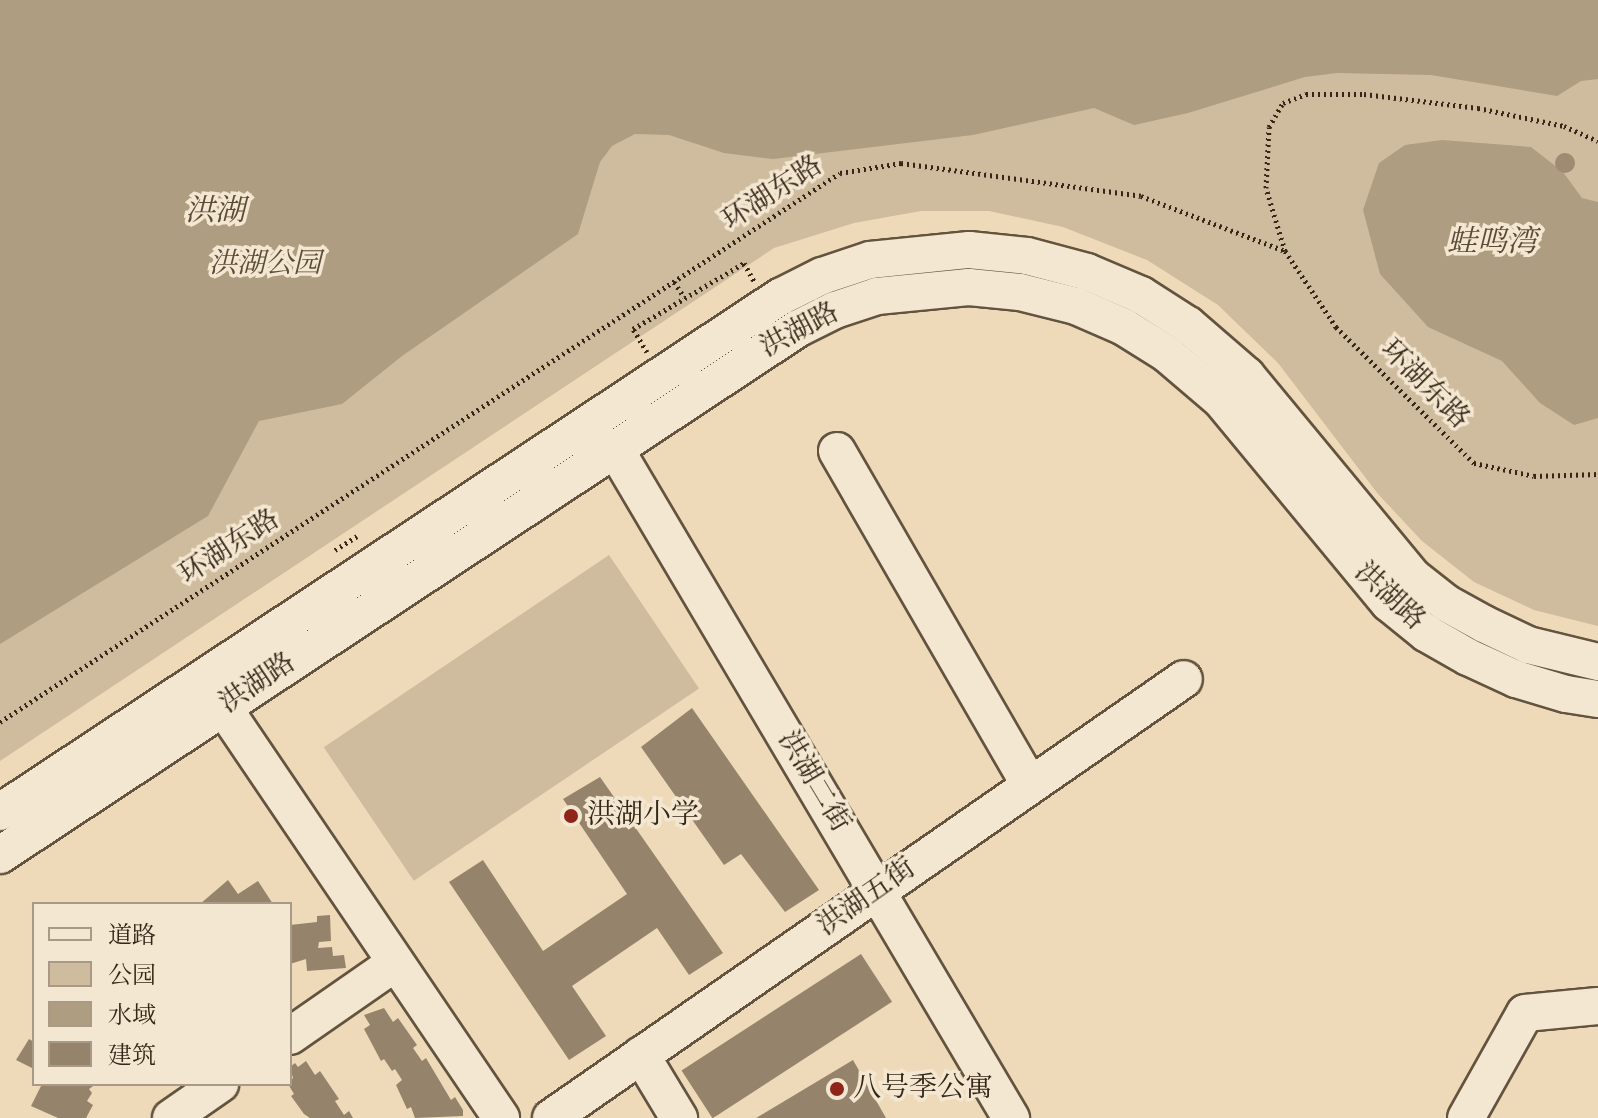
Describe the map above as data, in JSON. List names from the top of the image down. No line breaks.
{"streets":{"street":["洪湖路","洪湖二街","洪湖五街"],"path":["环湖东路"]},"crossings":[["洪湖路","洪湖二街"],["洪湖二街","洪湖五街"]],"water":["洪湖","蛙鸣湾"],"parks":["洪湖公园"],"places":["洪湖小学","八号季公寓"],"legend":["道路","公园","水域","建筑"]}
